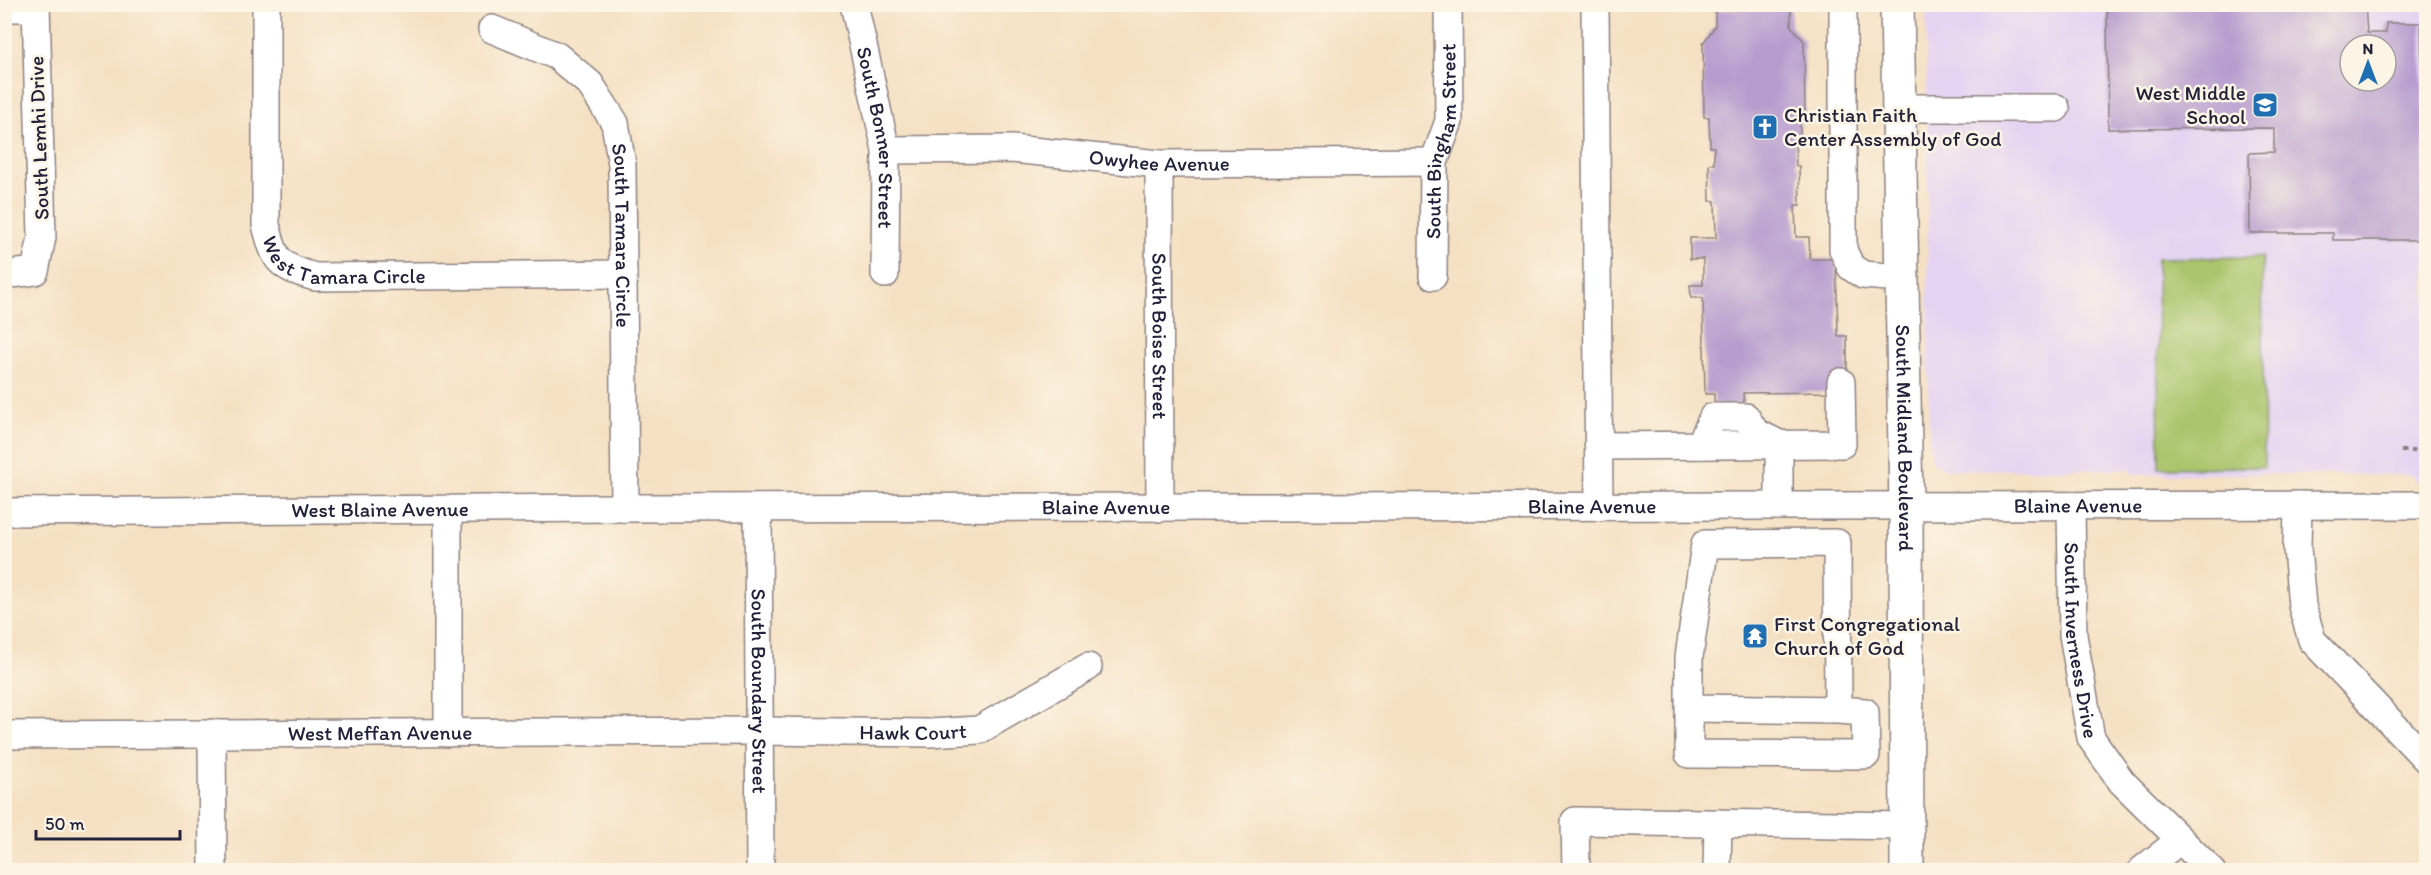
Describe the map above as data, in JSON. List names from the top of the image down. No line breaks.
{"streets":{"main road":["South Midland Boulevard"],"street":["South Lemhi Drive","South Bonner Street","South Bingham Street","Owyhee Avenue","South Tamara Circle","West Tamara Circle","South Boise Street","Blaine Avenue","West Blaine Avenue","South Inverness Drive","South Boundary Street","Hawk Court","West Meffan Avenue"]},"crossings":[["South Bonner Street","Owyhee Avenue"],["South Bingham Street","Owyhee Avenue"],["Owyhee Avenue","South Boise Street"],["South Tamara Circle","West Tamara Circle"],["South Tamara Circle","West Blaine Avenue"],["South Boise Street","Blaine Avenue"],["South Midland Boulevard","Blaine Avenue"],["Blaine Avenue","West Blaine Avenue"],["Blaine Avenue","South Inverness Drive"],["Blaine Avenue","South Boundary Street"],["West Blaine Avenue","South Boundary Street"],["South Boundary Street","Hawk Court"],["South Boundary Street","West Meffan Avenue"],["Hawk Court","West Meffan Avenue"]],"places":{"school or university":["West Middle School"],"church":["Christian Faith Center Assembly of God"],"temple":["First Congregational Church of God"]},"scale_bar":"50 m","north":"top"}
